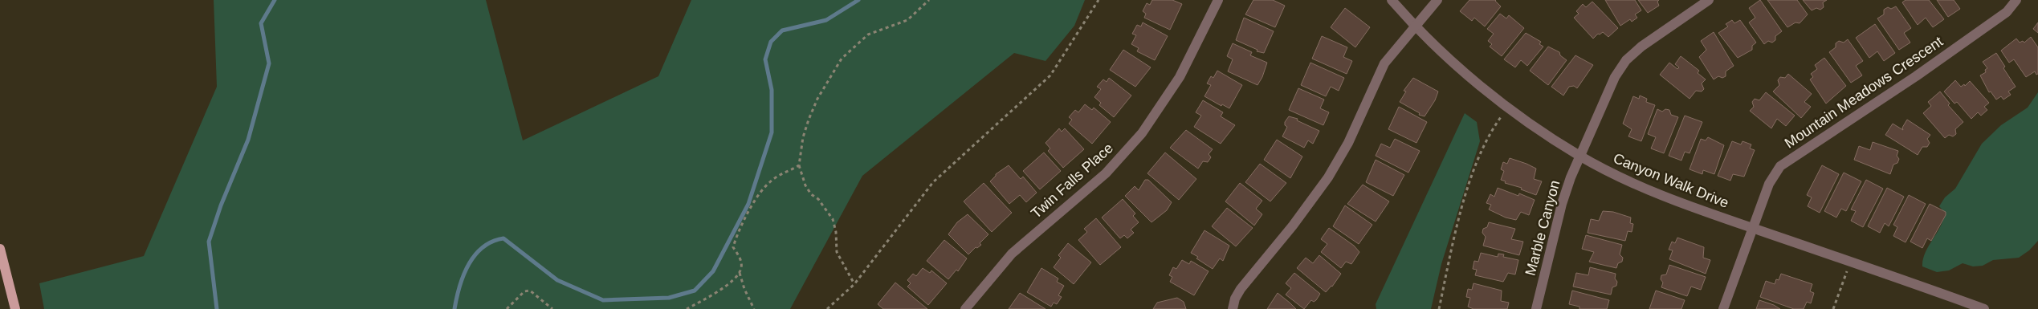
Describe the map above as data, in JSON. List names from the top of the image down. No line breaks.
{"streets":{"street":["Mountain Meadows Crescent","Twin Falls Place","Canyon Walk Drive","Marble Canyon"]},"crossings":[["Mountain Meadows Crescent","Canyon Walk Drive"],["Canyon Walk Drive","Marble Canyon"]]}
